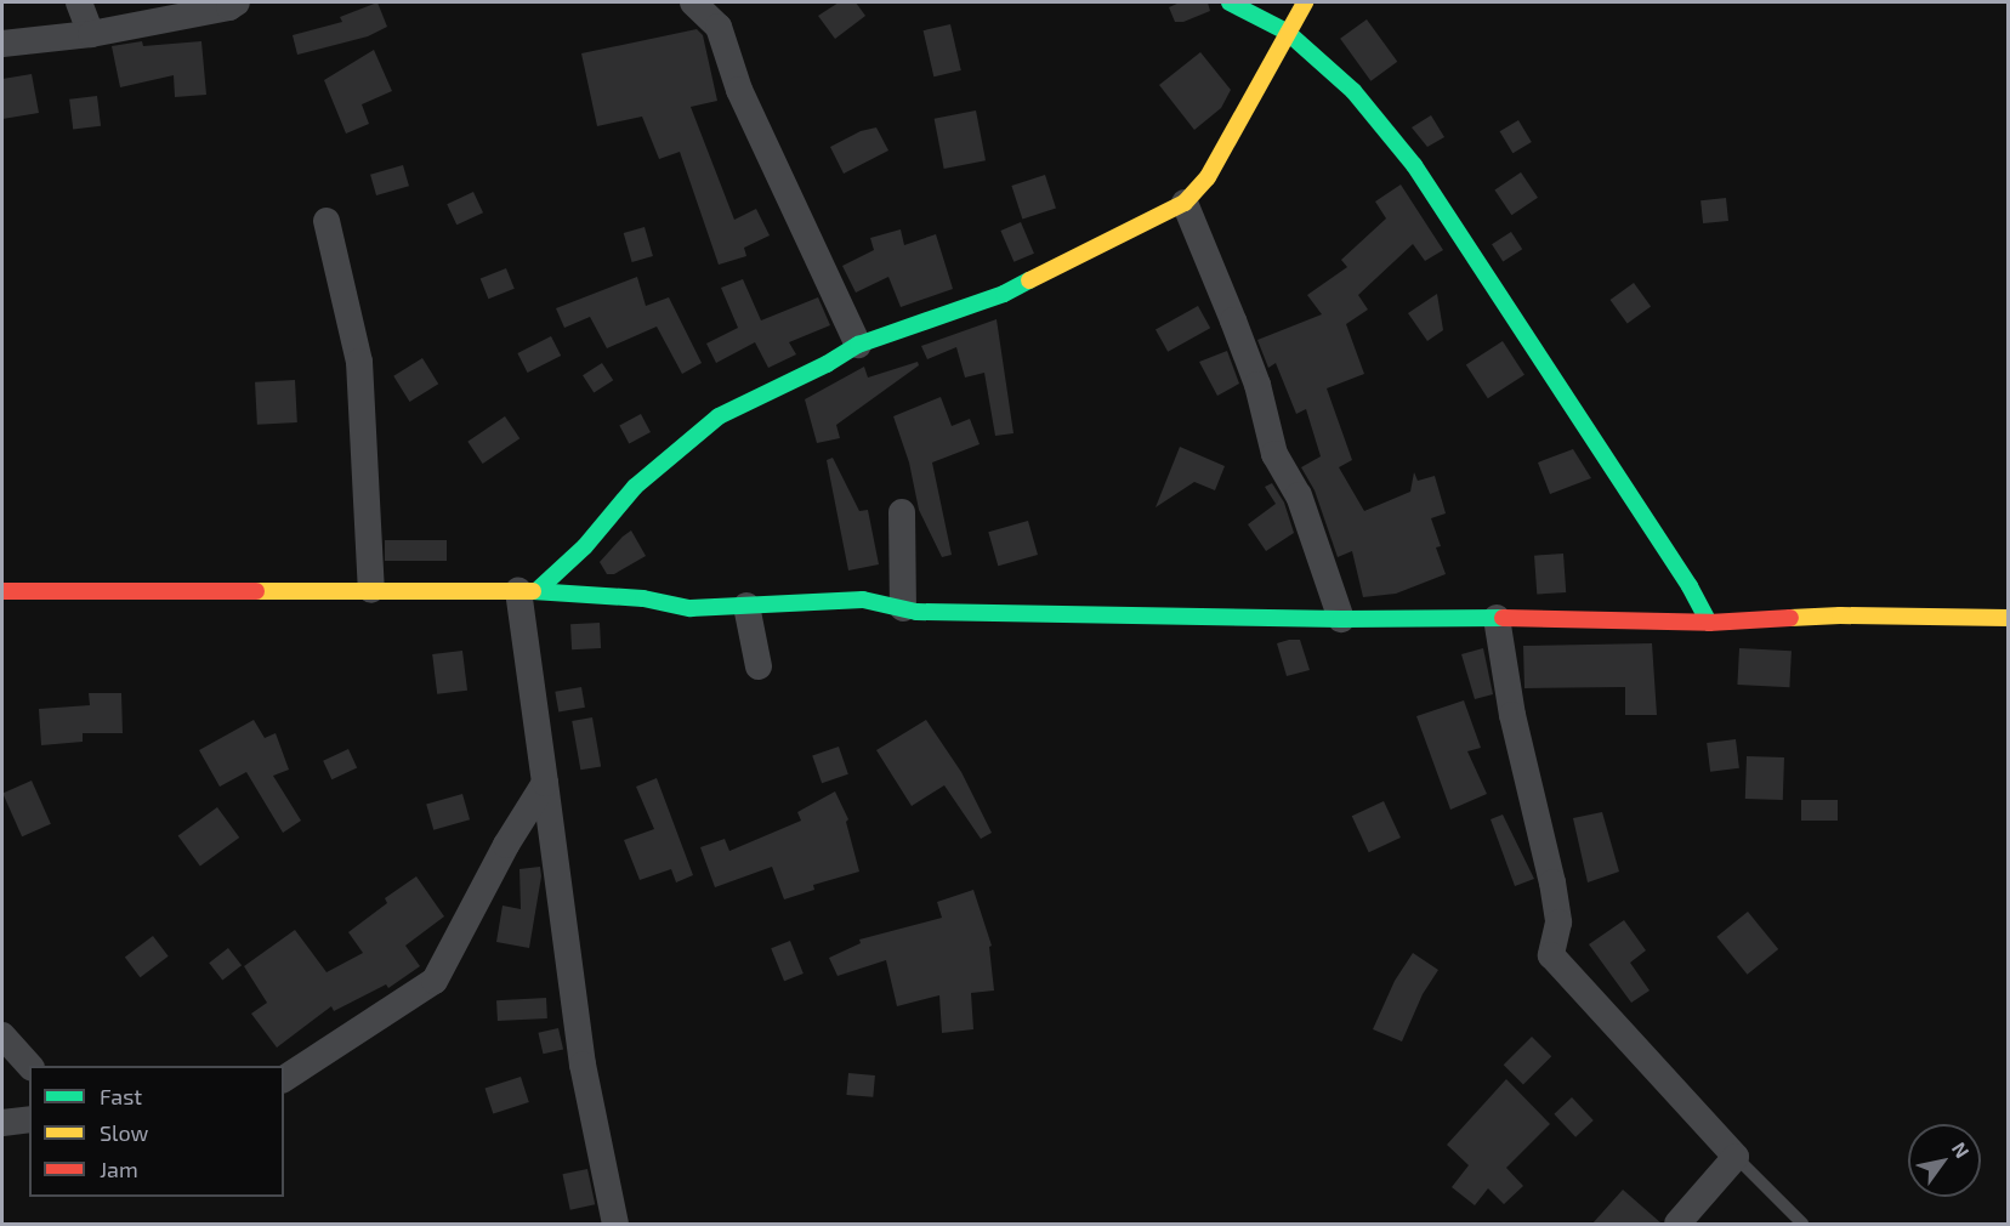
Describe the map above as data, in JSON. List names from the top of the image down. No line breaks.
{"legend":["Fast","Slow","Jam"],"north":"top right"}
